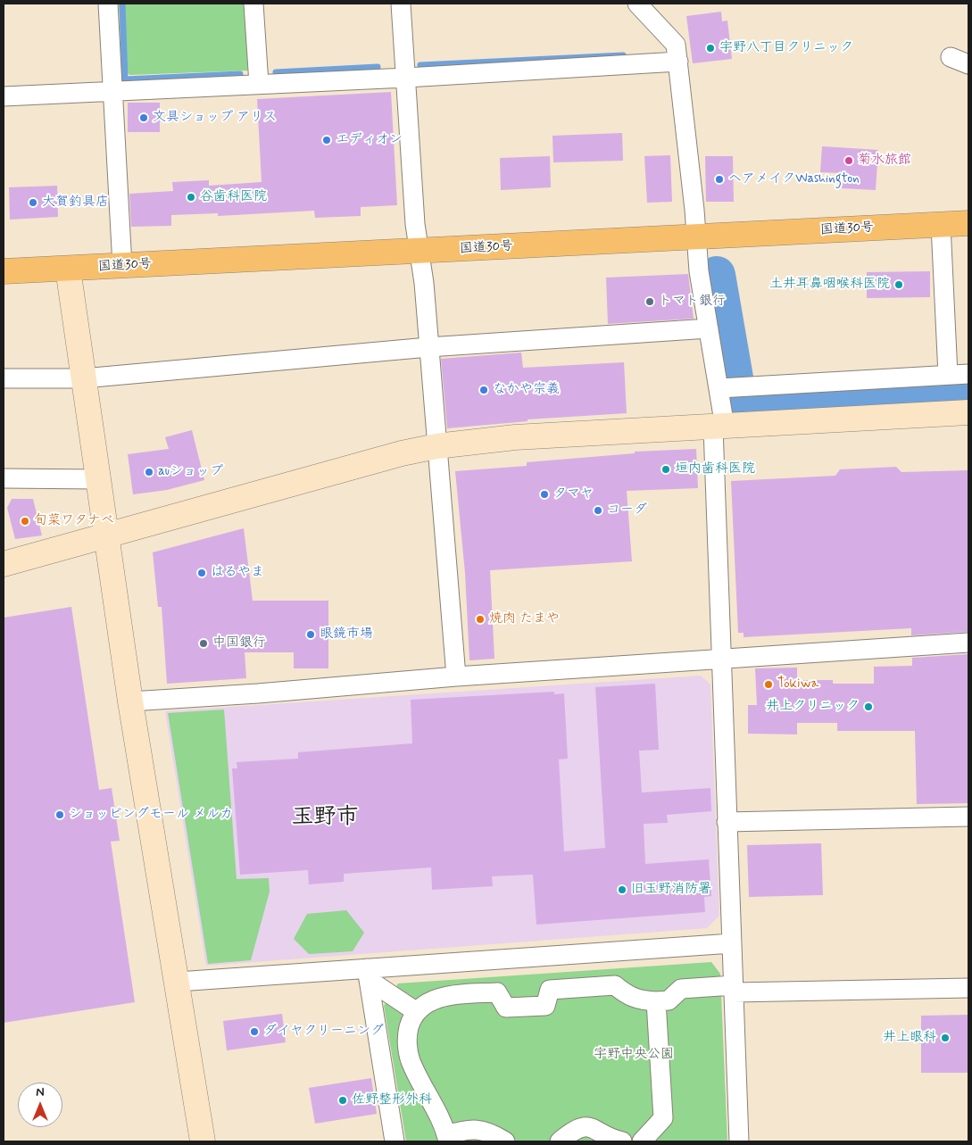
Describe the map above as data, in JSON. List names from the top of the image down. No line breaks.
{"streets":{"highway":["国道30号"]},"districts":["玉野市"],"parks":["宇野中央公園"],"places":["宇野八丁目クリニック","文具ショップ アリス","エディオン","菊水旅館","ヘアメイクWashington","谷歯科医院","大賀釣具店","土井耳鼻咽喉科医院","トマト銀行","なかや宗義","垣内歯科医院","auショップ","タマヤ","コーダ","旬菜ワタナベ","はるやま","焼肉 たまや","眼鏡市場","中国銀行","Tokiwa","井上クリニック","ショッピングモール メルカ","旧玉野消防署","ダイヤクリーニング","井上眼科","佐野整形外科"],"north":"top"}
